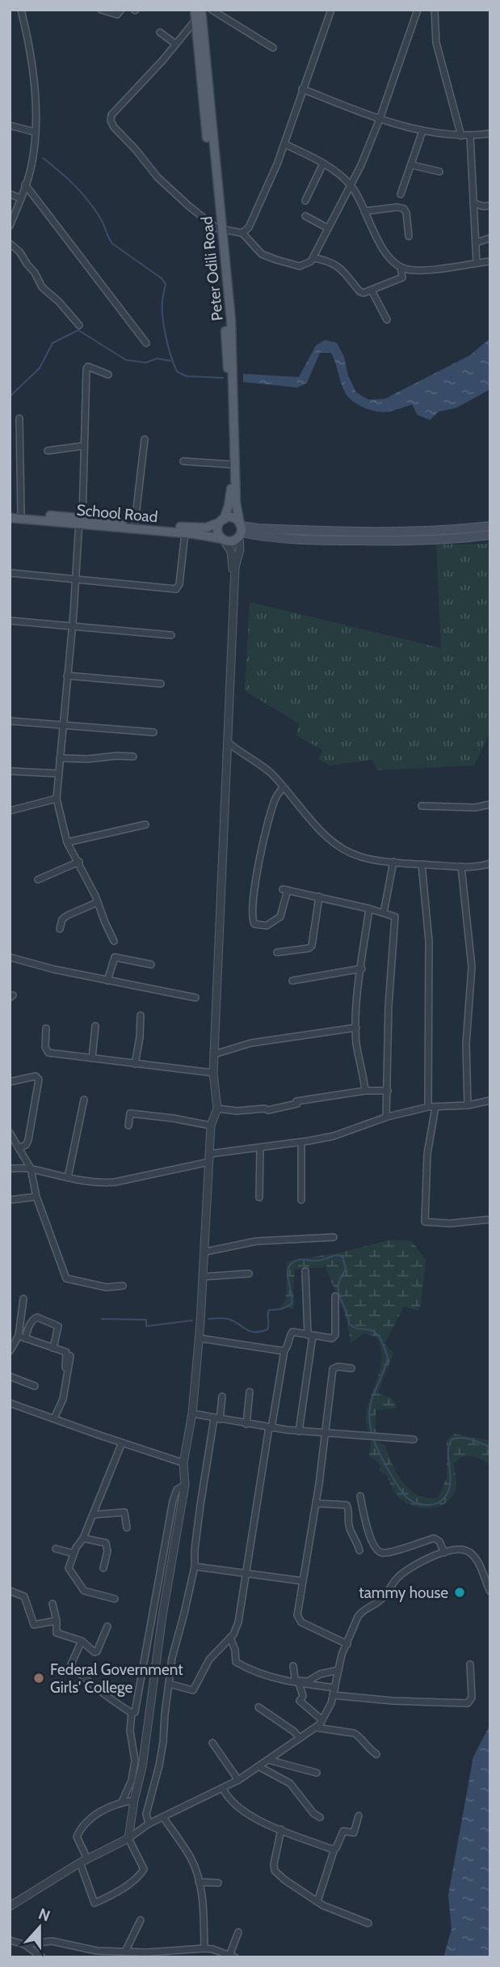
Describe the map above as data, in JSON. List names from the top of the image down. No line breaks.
{"streets":{"main road":["Peter Odili Road","School Road"]},"crossings":[["Peter Odili Road","School Road"]],"places":["tammy house","Federal Government Girls' College"],"north":"top"}
